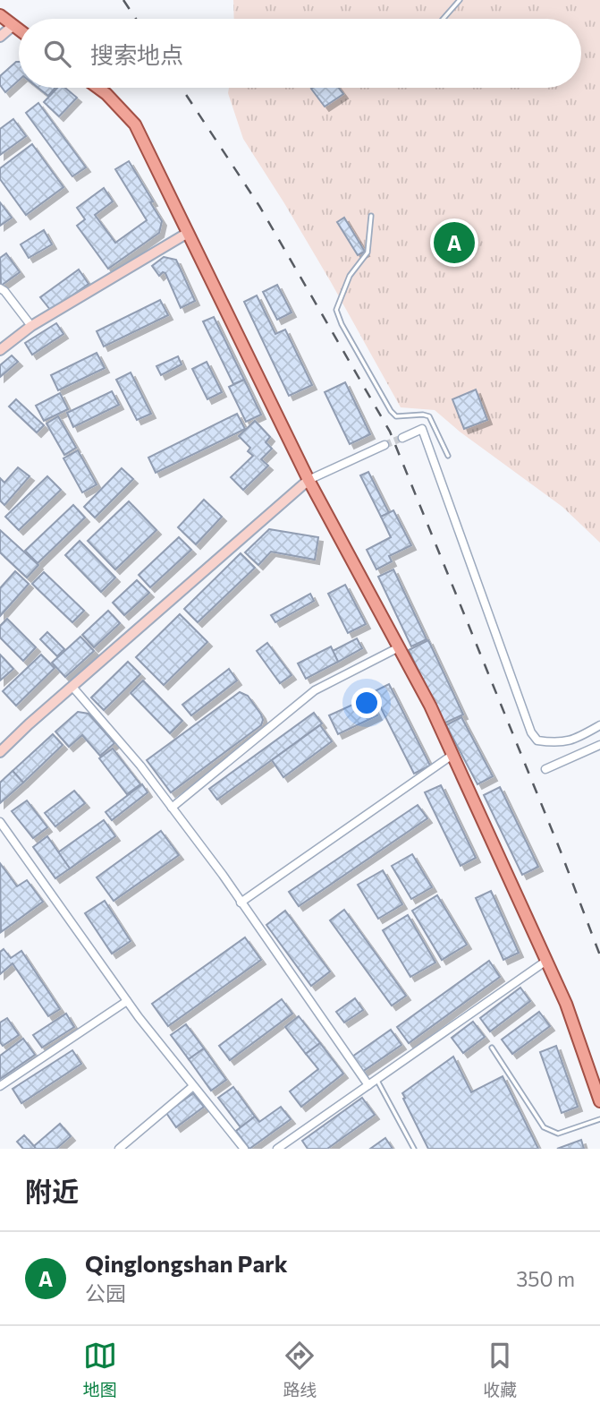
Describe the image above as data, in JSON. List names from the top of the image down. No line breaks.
{"page":{"search":"搜索地点","pins":"A","heading":"附近","list":[{"mark":"A","name":"Qinglongshan Park","note":"公园","value":"350 m"}],"nav":["地图","路线","收藏"]}}
